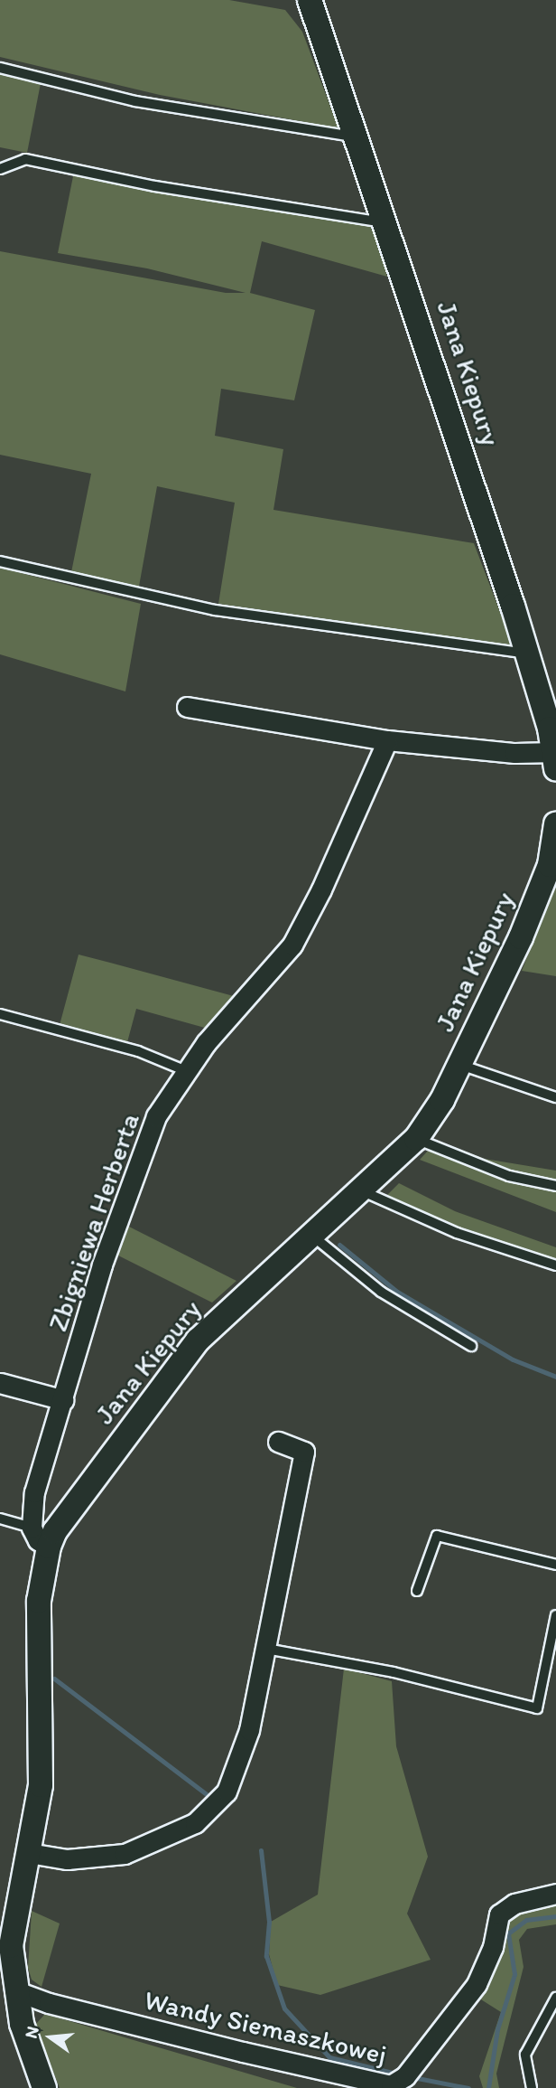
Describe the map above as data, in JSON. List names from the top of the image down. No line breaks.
{"streets":{"street":["Jana Kiepury","Zbigniewa Herberta","Wandy Siemaszkowej"]},"crossings":[["Jana Kiepury","Wandy Siemaszkowej"]],"north":"left"}
